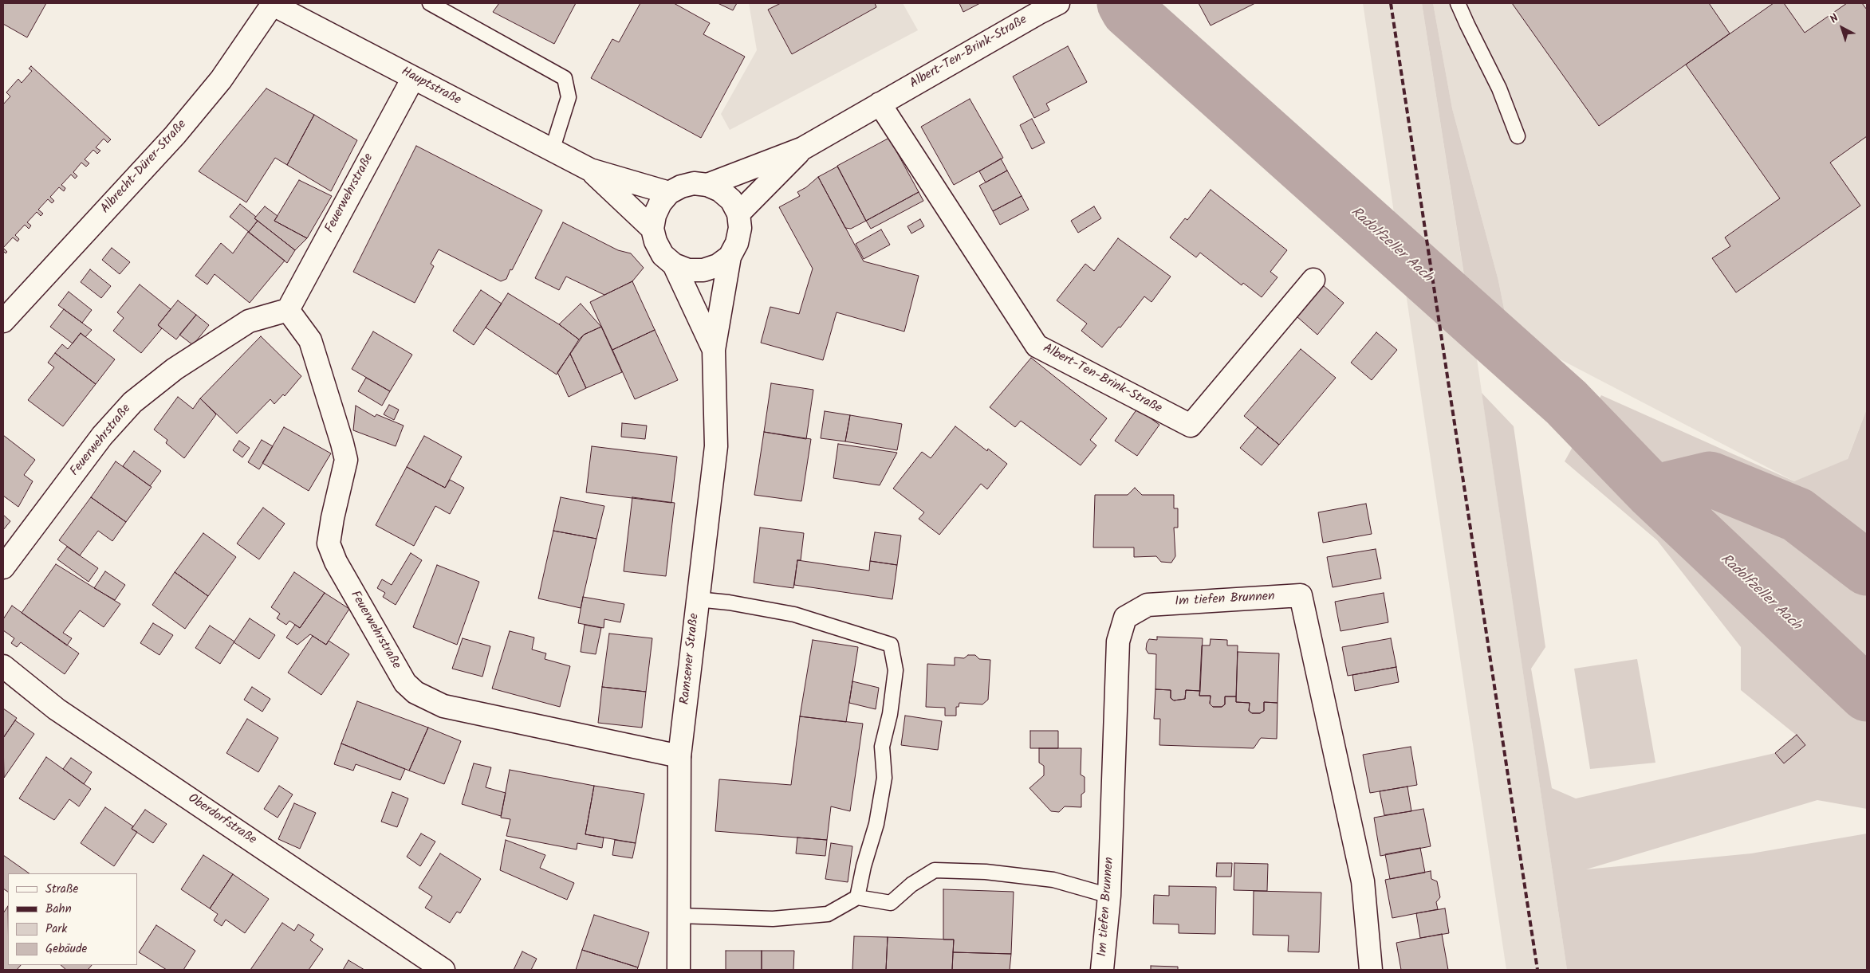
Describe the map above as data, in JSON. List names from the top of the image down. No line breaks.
{"streets":{"street":["Albert-Ten-Brink-Straße","Hauptstraße","Albrecht-Dürer-Straße","Feuerwehrstraße","Im tiefen Brunnen","Ramsener Straße","Oberdorfstraße"]},"crossings":[["Albert-Ten-Brink-Straße","Ramsener Straße"],["Hauptstraße","Albrecht-Dürer-Straße"],["Hauptstraße","Feuerwehrstraße"],["Feuerwehrstraße","Ramsener Straße"]],"water":["Radolfzeller Aach"],"legend":["Straße","Bahn","Park","Gebäude"],"north":"top left"}
